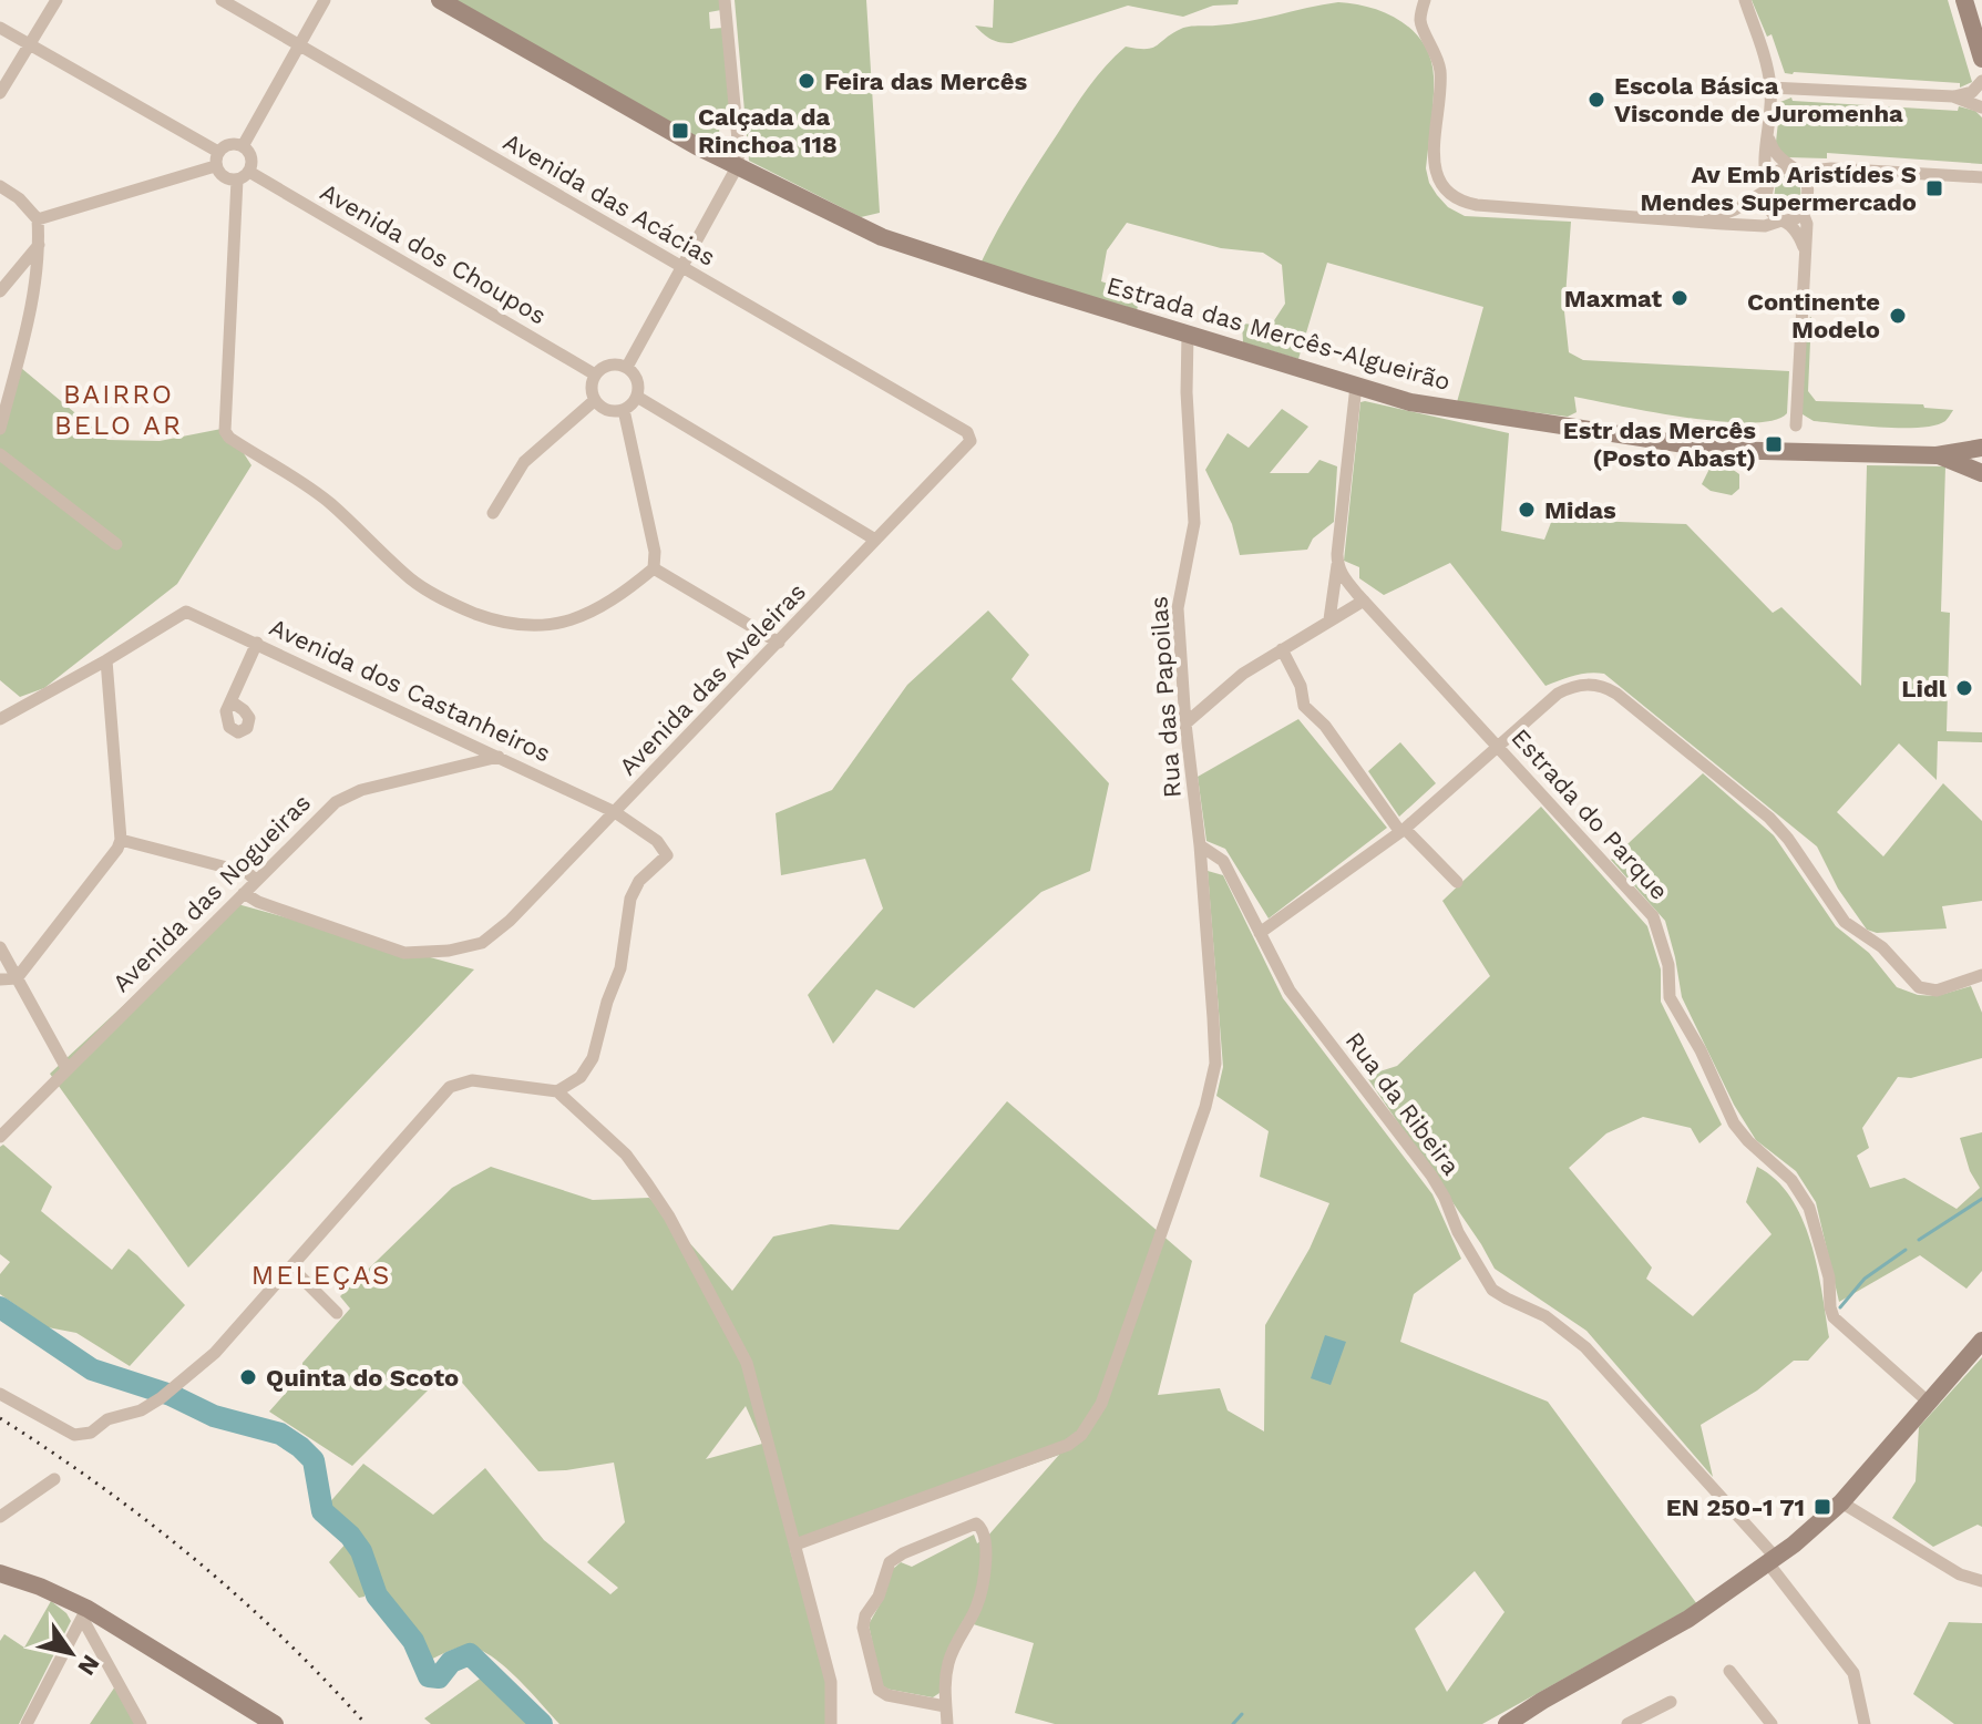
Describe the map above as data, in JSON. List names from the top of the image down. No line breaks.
{"streets":{"street":["Avenida das Acácias","Avenida dos Choupos","Estrada das Mercês-Algueirão","Avenida das Aveleiras","Avenida dos Castanheiros","Rua das Papoilas","Estrada do Parque","Avenida das Nogueiras","Rua da Ribeira"]},"crossings":[["Avenida das Acácias","Avenida das Aveleiras"],["Estrada das Mercês-Algueirão","Rua das Papoilas"],["Avenida das Aveleiras","Avenida dos Castanheiros"],["Avenida das Aveleiras","Avenida das Nogueiras"],["Avenida dos Castanheiros","Avenida das Nogueiras"],["Rua das Papoilas","Rua da Ribeira"]],"districts":["BAIRRO BELO AR","MELEÇAS"],"places":{"other":["Feira das Mercês","Escola Básica Visconde de Juromenha","Maxmat","Continente Modelo","Midas","Lidl","Quinta do Scoto"],"transit":["Calçada da Rinchoa 118","Av Emb Aristídes S Mendes Supermercado","Estr das Mercês (Posto Abast)","EN 250-1 71"]},"north":"bottom right"}
